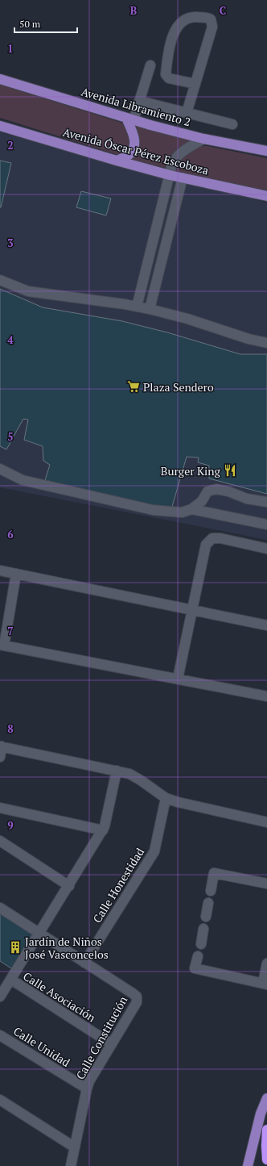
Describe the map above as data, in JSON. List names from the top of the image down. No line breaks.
{"streets":{"main road":["Avenida Libramiento 2","Avenida Óscar Pérez Escoboza"],"street":["Calle Honestidad","Calle Asociación","Calle Constitución","Calle Unidad"]},"crossings":[["Calle Honestidad","Calle Constitución"],["Calle Asociación","Calle Constitución"],["Calle Constitución","Calle Unidad"]],"places":{"supermarket":["Plaza Sendero"],"restaurant":["Burger King"],"building":["Jardín de Niños José Vasconcelos"]},"scale_bar":"50 m","grid":{"columns":["B","C"],"rows":["1","2","3","4","5","6","7","8","9"]}}
